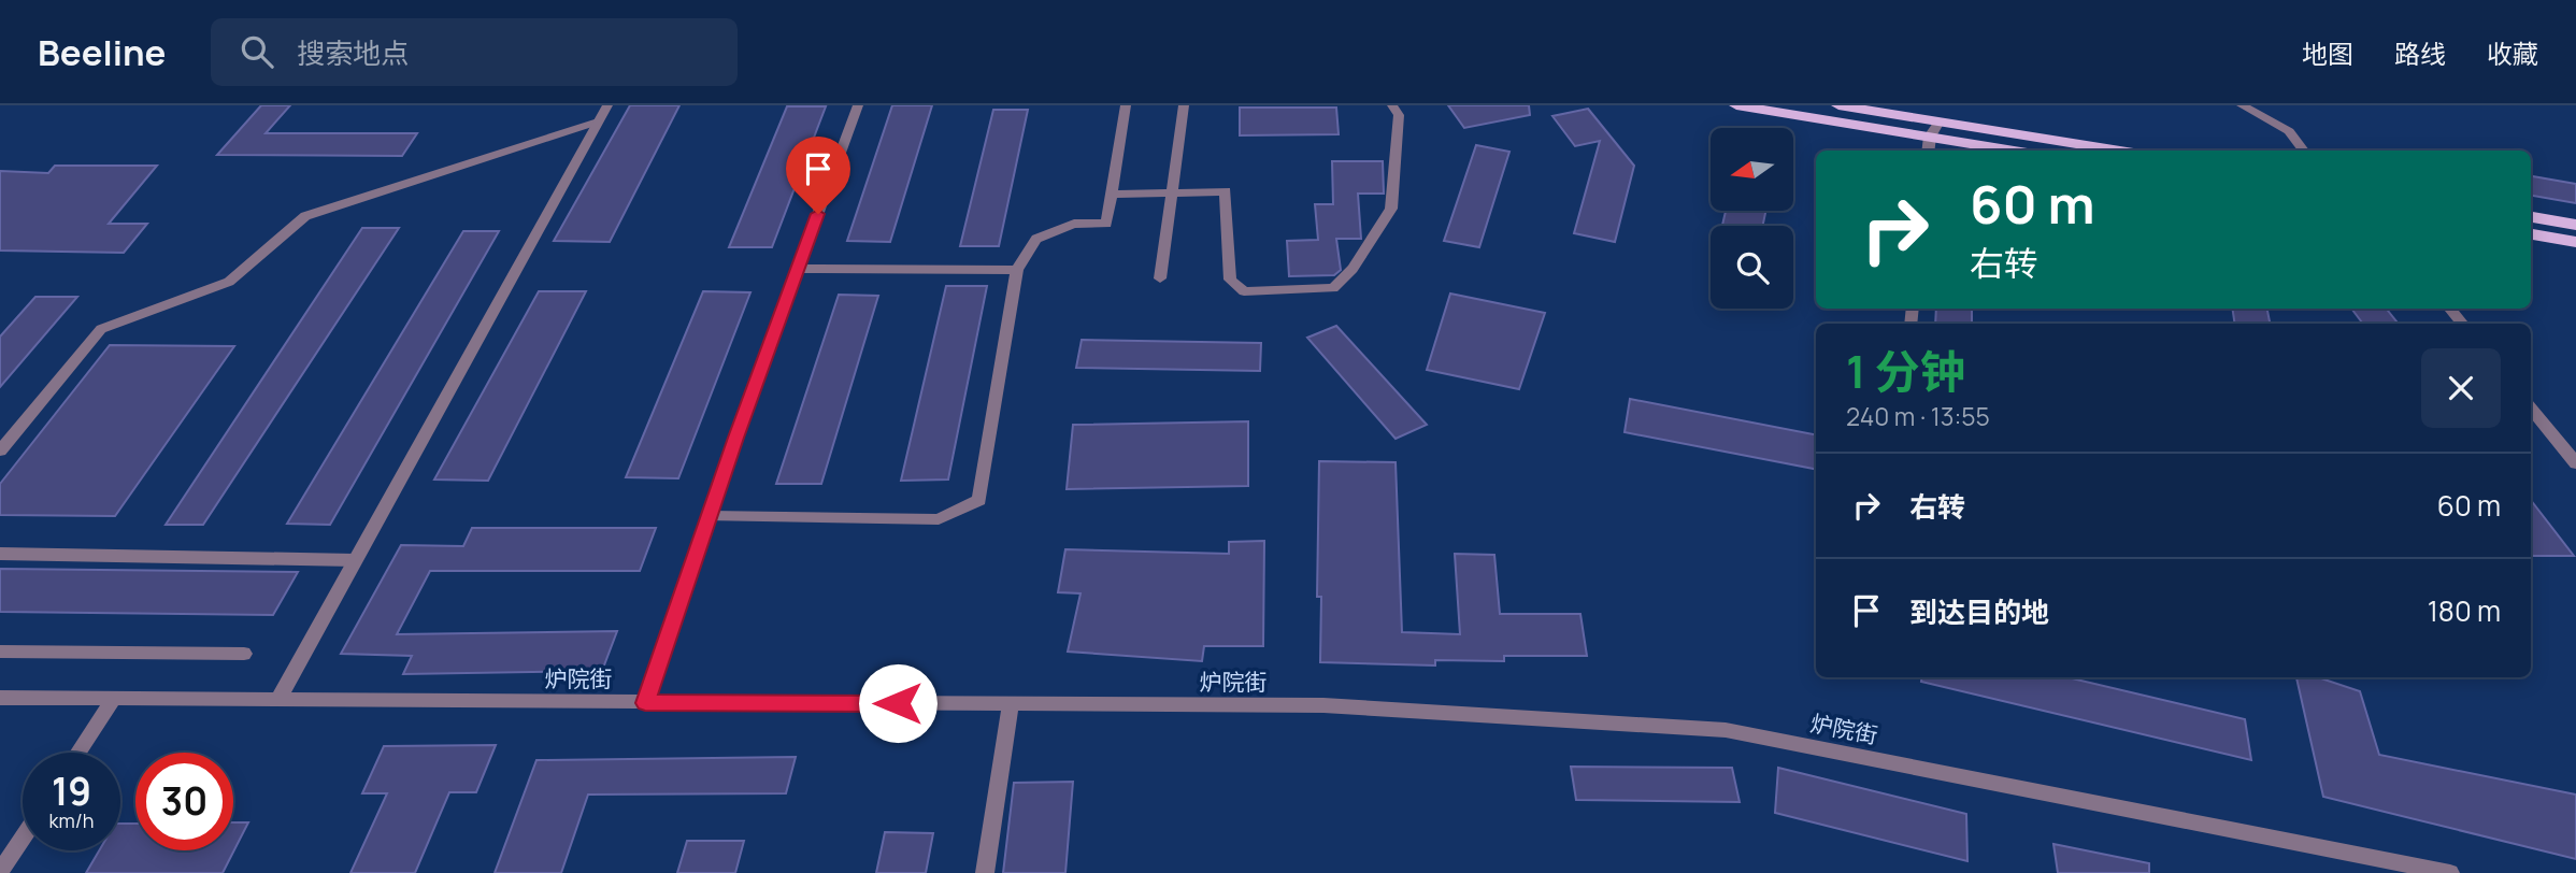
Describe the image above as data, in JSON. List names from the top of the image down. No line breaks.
{"streets":{"street":["炉院街"]},"north":"left","page":{"header":"Beeline","search":"搜索地点","nav":["地图","路线","收藏"],"turn":["60 m","右转"],"heading":["1 分钟","240 m · 13:55"],"list":[{"name":"右转","value":"60 m"},{"name":"到达目的地","value":"180 m"}],"speed":"19 km/h","limit":"30"}}
